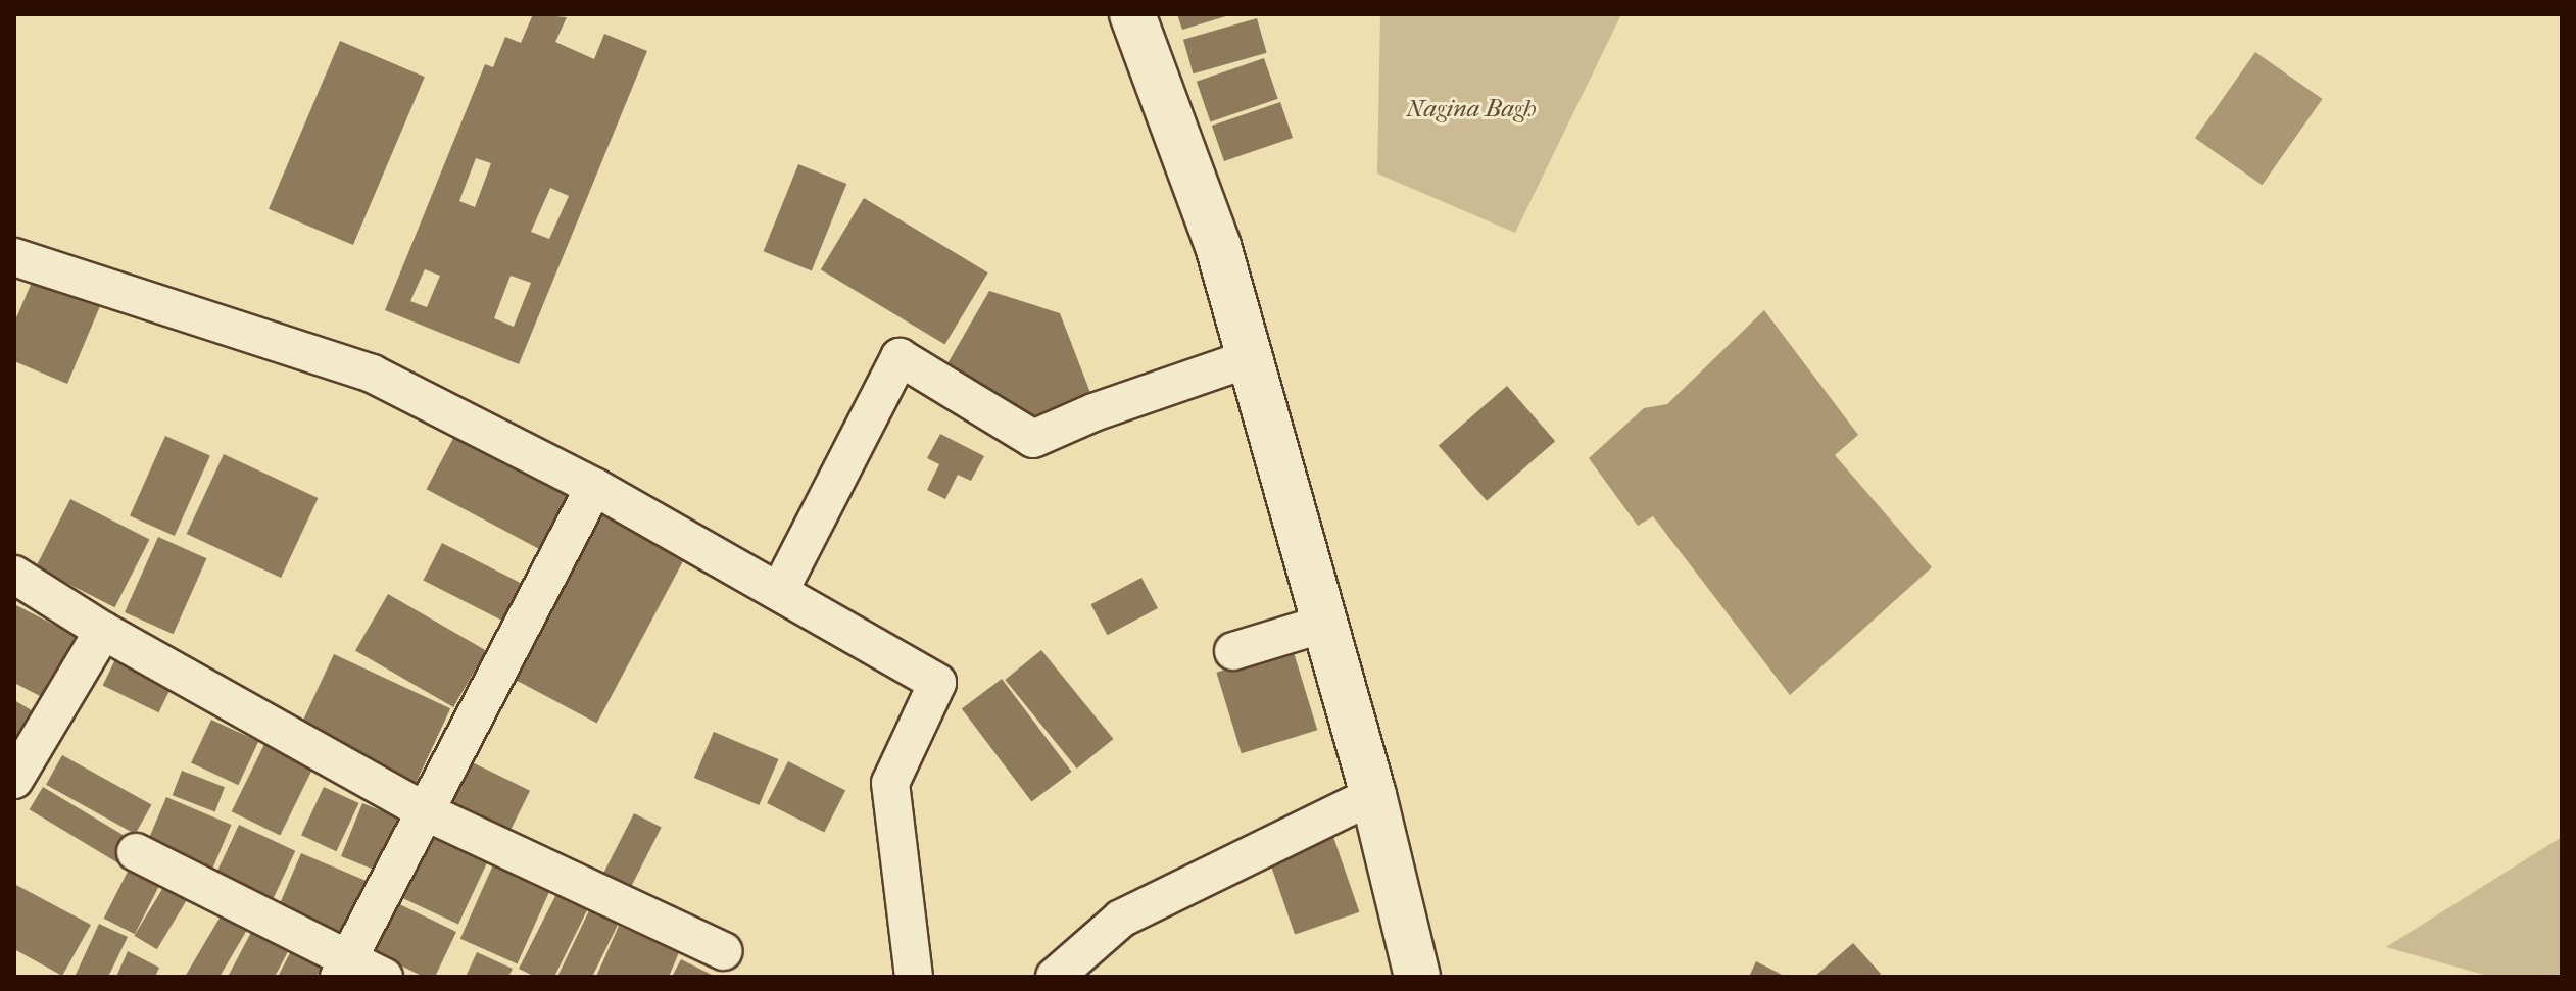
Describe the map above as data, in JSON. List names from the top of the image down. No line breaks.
{"parks":["Nagina Bagh"]}
